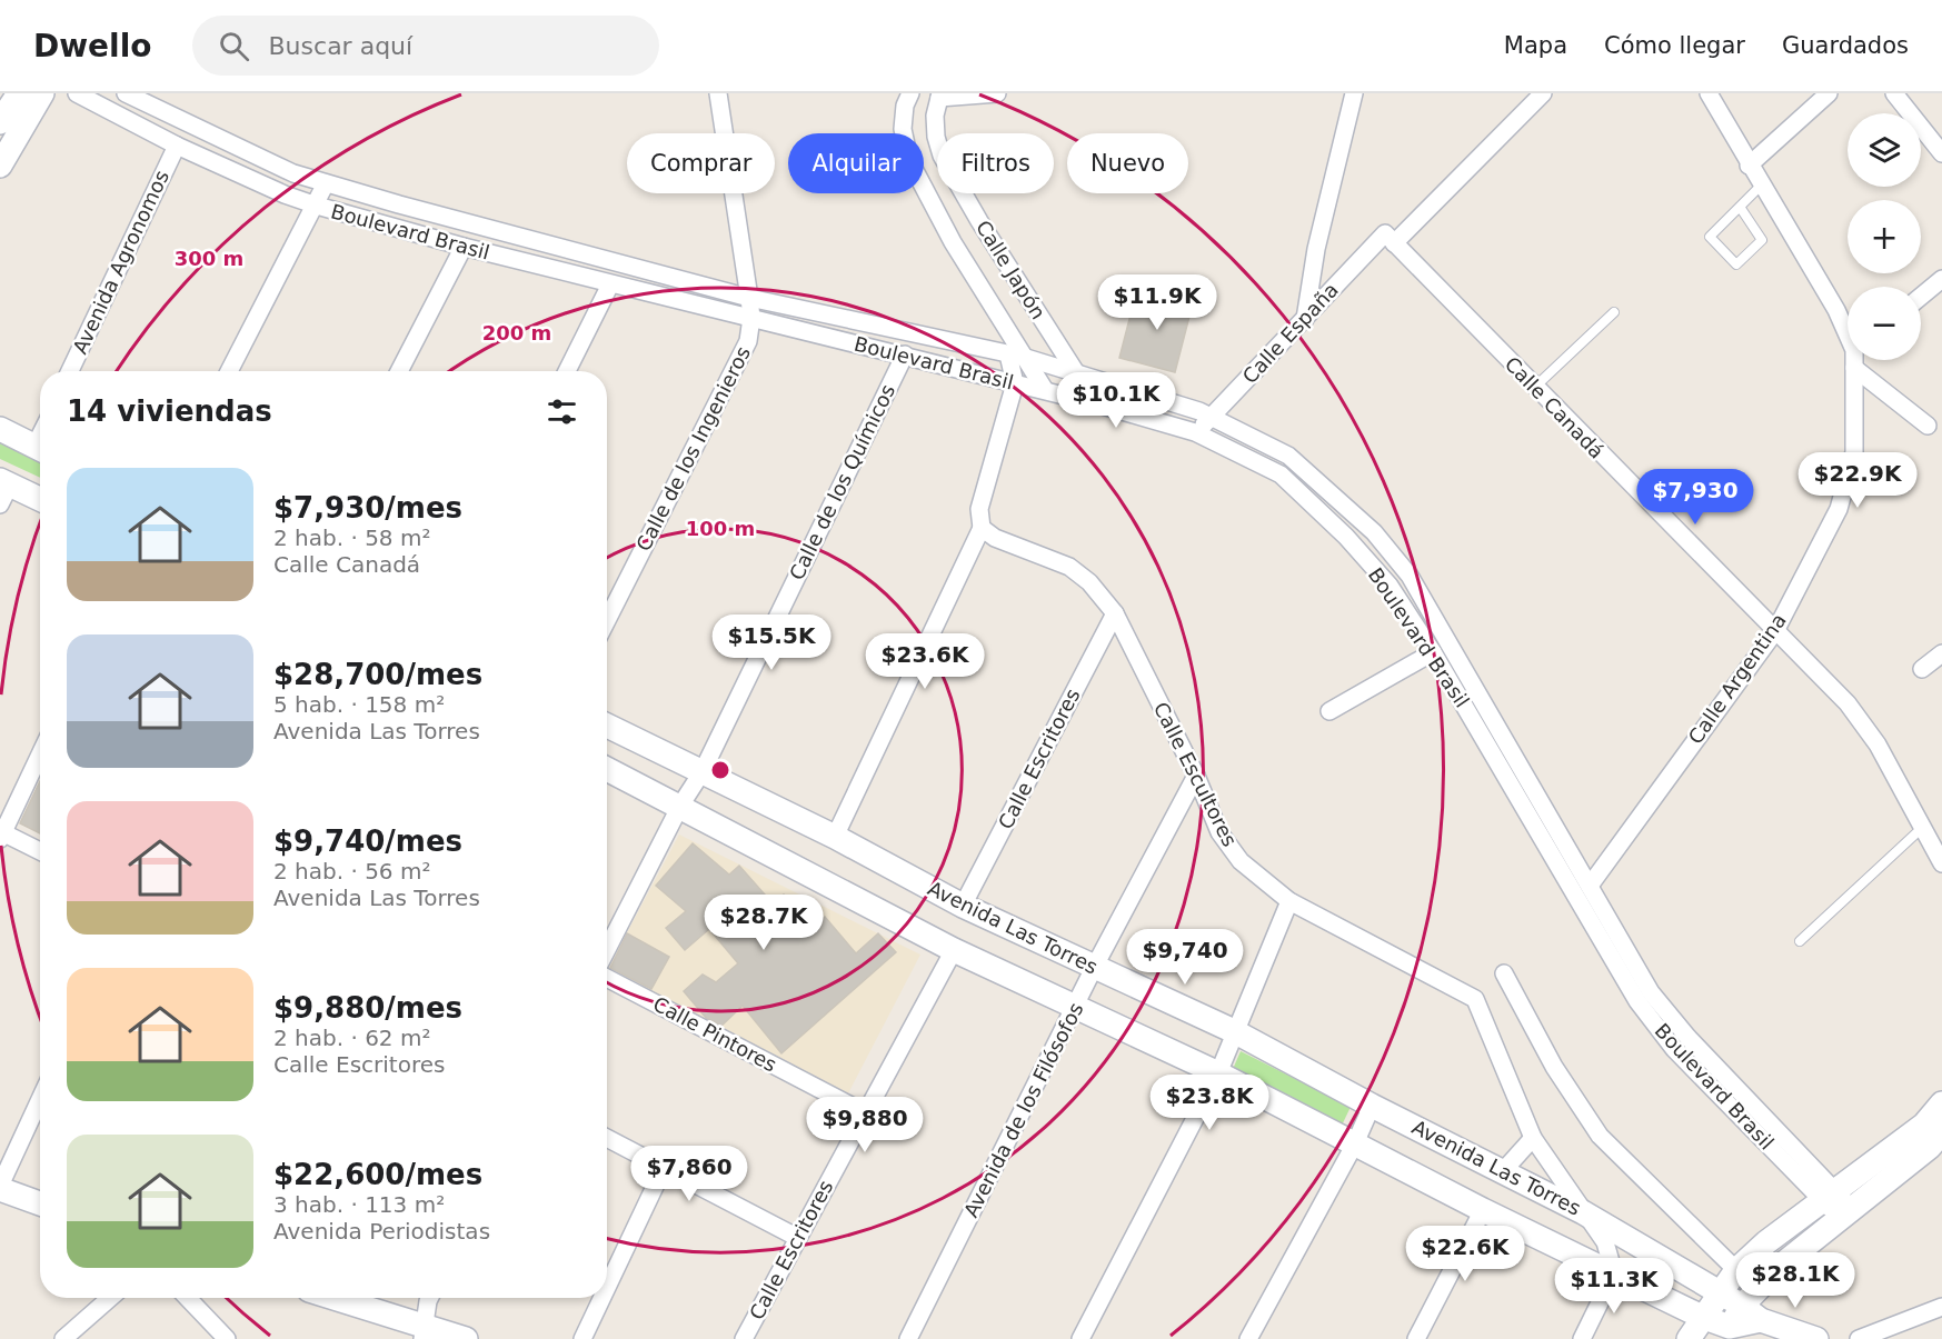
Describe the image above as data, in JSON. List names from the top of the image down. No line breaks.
{"streets":{"main road":["Avenida Las Torres"],"street":["Boulevard Brasil","Avenida Agronomos","Calle Japón","Calle España","Calle Canadá","Calle de los Ingenieros","Calle de los Químicos","Calle Argentina","Calle Escritores","Calle Escultores","Calle Pintores","Avenida de los Filósofos"]},"crossings":[["Boulevard Brasil","Avenida Agronomos"],["Boulevard Brasil","Calle Japón"],["Boulevard Brasil","Calle España"],["Boulevard Brasil","Calle de los Ingenieros"],["Boulevard Brasil","Calle de los Químicos"],["Boulevard Brasil","Calle Argentina"],["Calle España","Calle Canadá"],["Calle Canadá","Calle Argentina"],["Calle de los Químicos","Avenida Las Torres"],["Calle Escritores","Calle Escultores"],["Calle Escritores","Avenida Las Torres"],["Calle Escritores","Calle Pintores"],["Calle Escultores","Avenida Las Torres"],["Calle Escultores","Avenida de los Filósofos"],["Avenida Las Torres","Avenida de los Filósofos"]],"page":{"header":"Dwello","search":"Buscar aquí","nav":["Mapa","Cómo llegar","Guardados"],"map_buttons":["+","−"],"chip":["Comprar","Alquilar","Filtros","Nuevo"],"price":["$11.9K","$10.1K","$22.9K","$7,930","$15.5K","$23.6K","$28.7K","$9,740","$23.8K","$9,880","$7,860","$22.6K","$28.1K","$11.3K"],"heading":"14 viviendas","list":[{"name":"$7,930/mes","note":"2 hab. · 58 m² · Calle Canadá"},{"name":"$28,700/mes","note":"5 hab. · 158 m² · Avenida Las Torres"},{"name":"$9,740/mes","note":"2 hab. · 56 m² · Avenida Las Torres"},{"name":"$9,880/mes","note":"2 hab. · 62 m² · Calle Escritores"},{"name":"$22,600/mes","note":"3 hab. · 113 m² · Avenida Periodistas"}]},"rings":["300 m","200 m","100 m"]}
